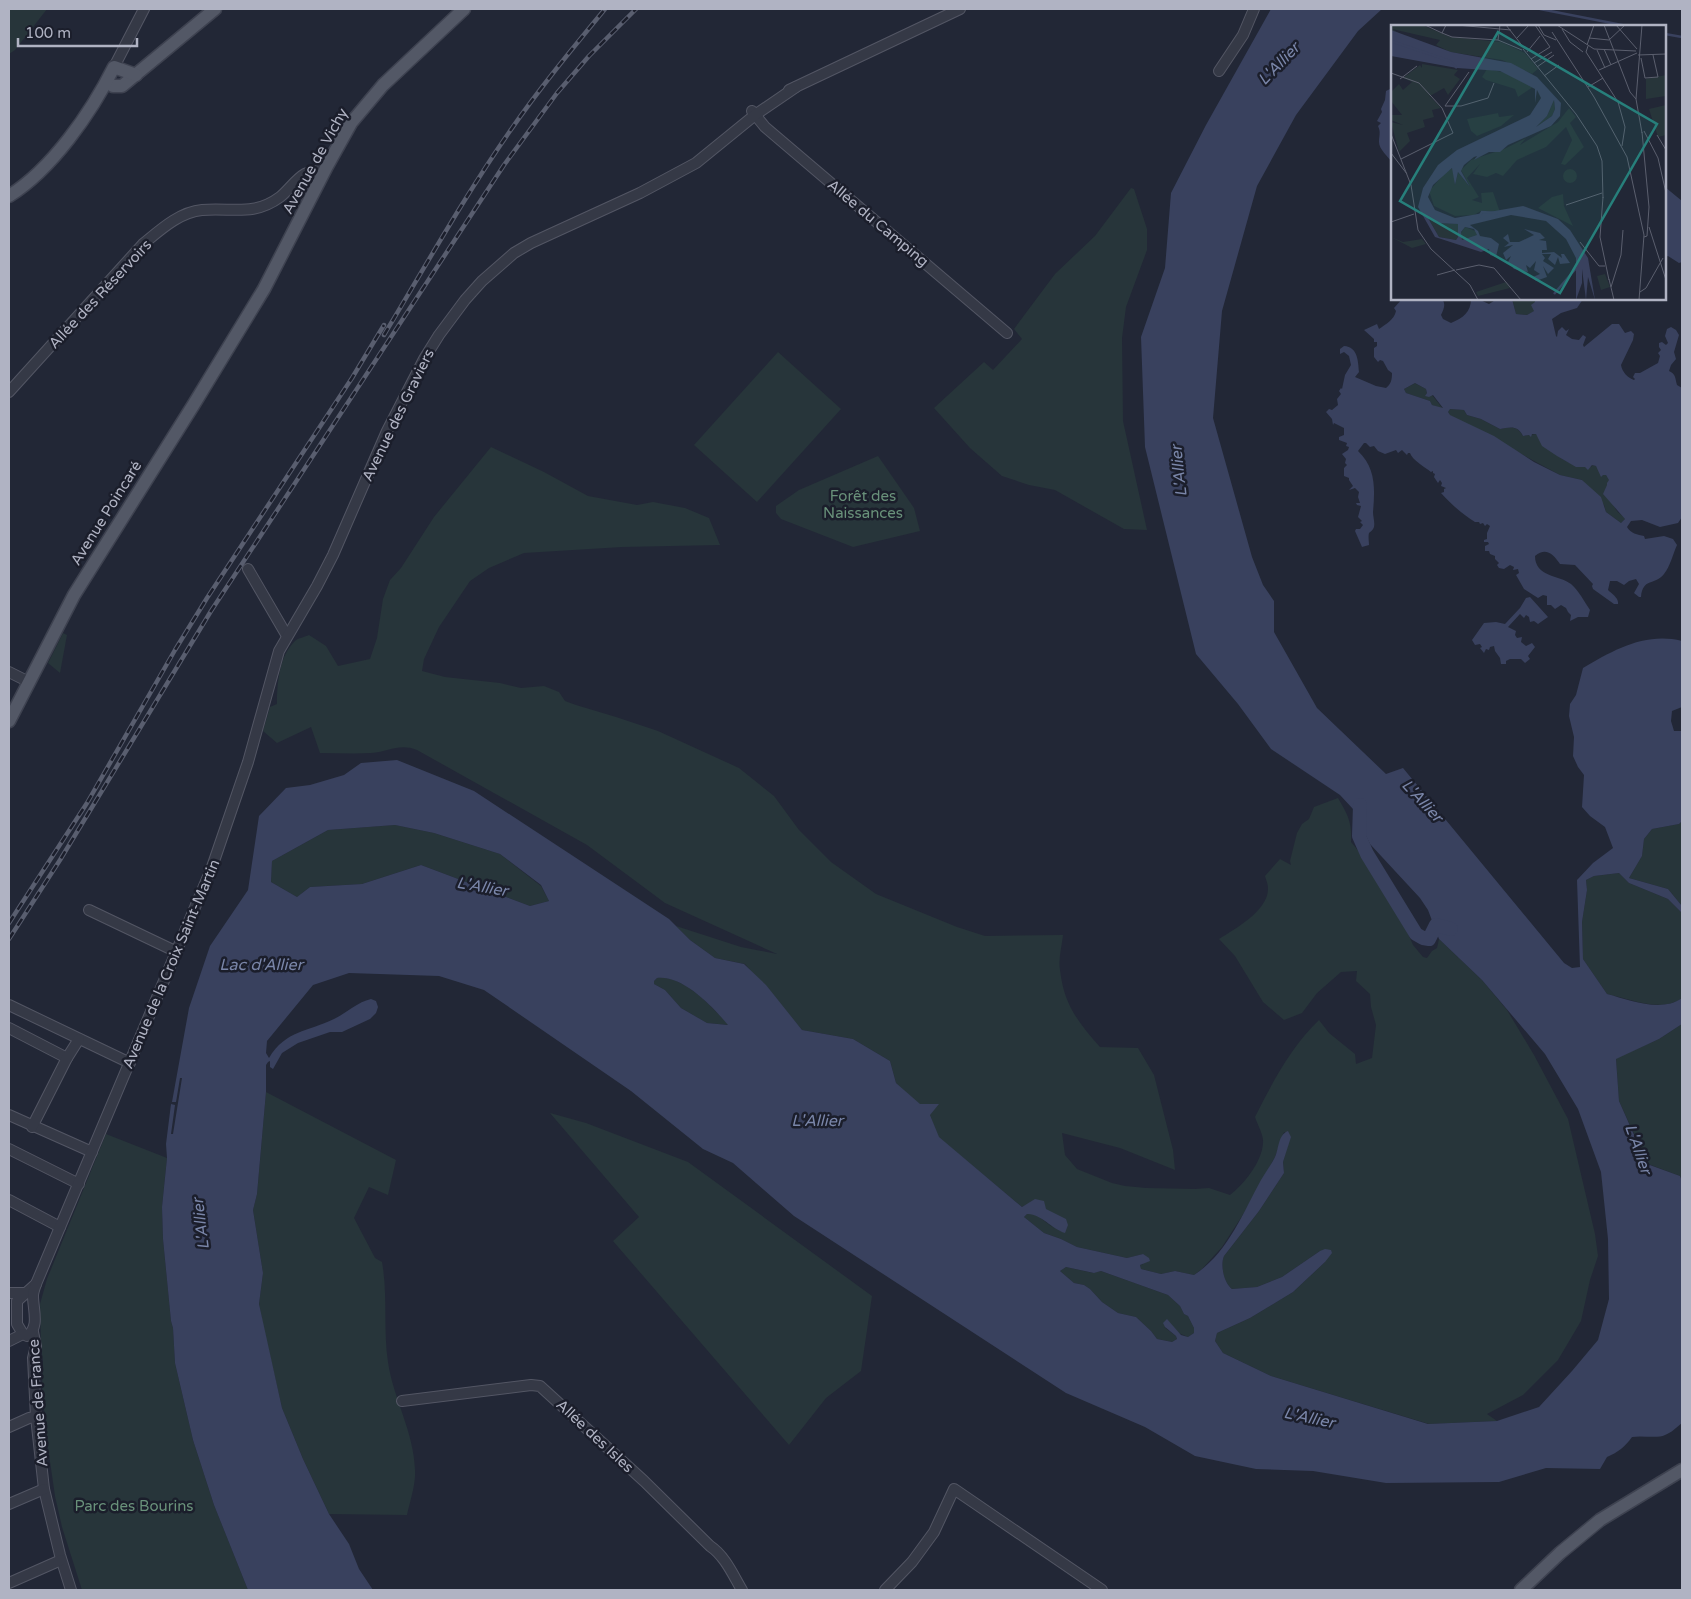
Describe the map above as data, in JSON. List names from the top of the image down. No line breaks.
{"streets":{"main road":["Avenue de Vichy","Avenue Poincaré"],"street":["Allée du Camping","Allée des Réservoirs","Avenue des Graviers","Avenue de la Croix Saint-Martin","Avenue de France","Allée des Isles"]},"crossings":[["Avenue de Vichy","Allée des Réservoirs"],["Avenue de Vichy","Avenue Poincaré"],["Allée du Camping","Avenue des Graviers"],["Avenue des Graviers","Avenue de la Croix Saint-Martin"],["Avenue de la Croix Saint-Martin","Avenue de France"]],"water":["L'Allier","Lac d'Allier"],"parks":["Forêt des Naissances","Parc des Bourins"],"scale_bar":"100 m"}
